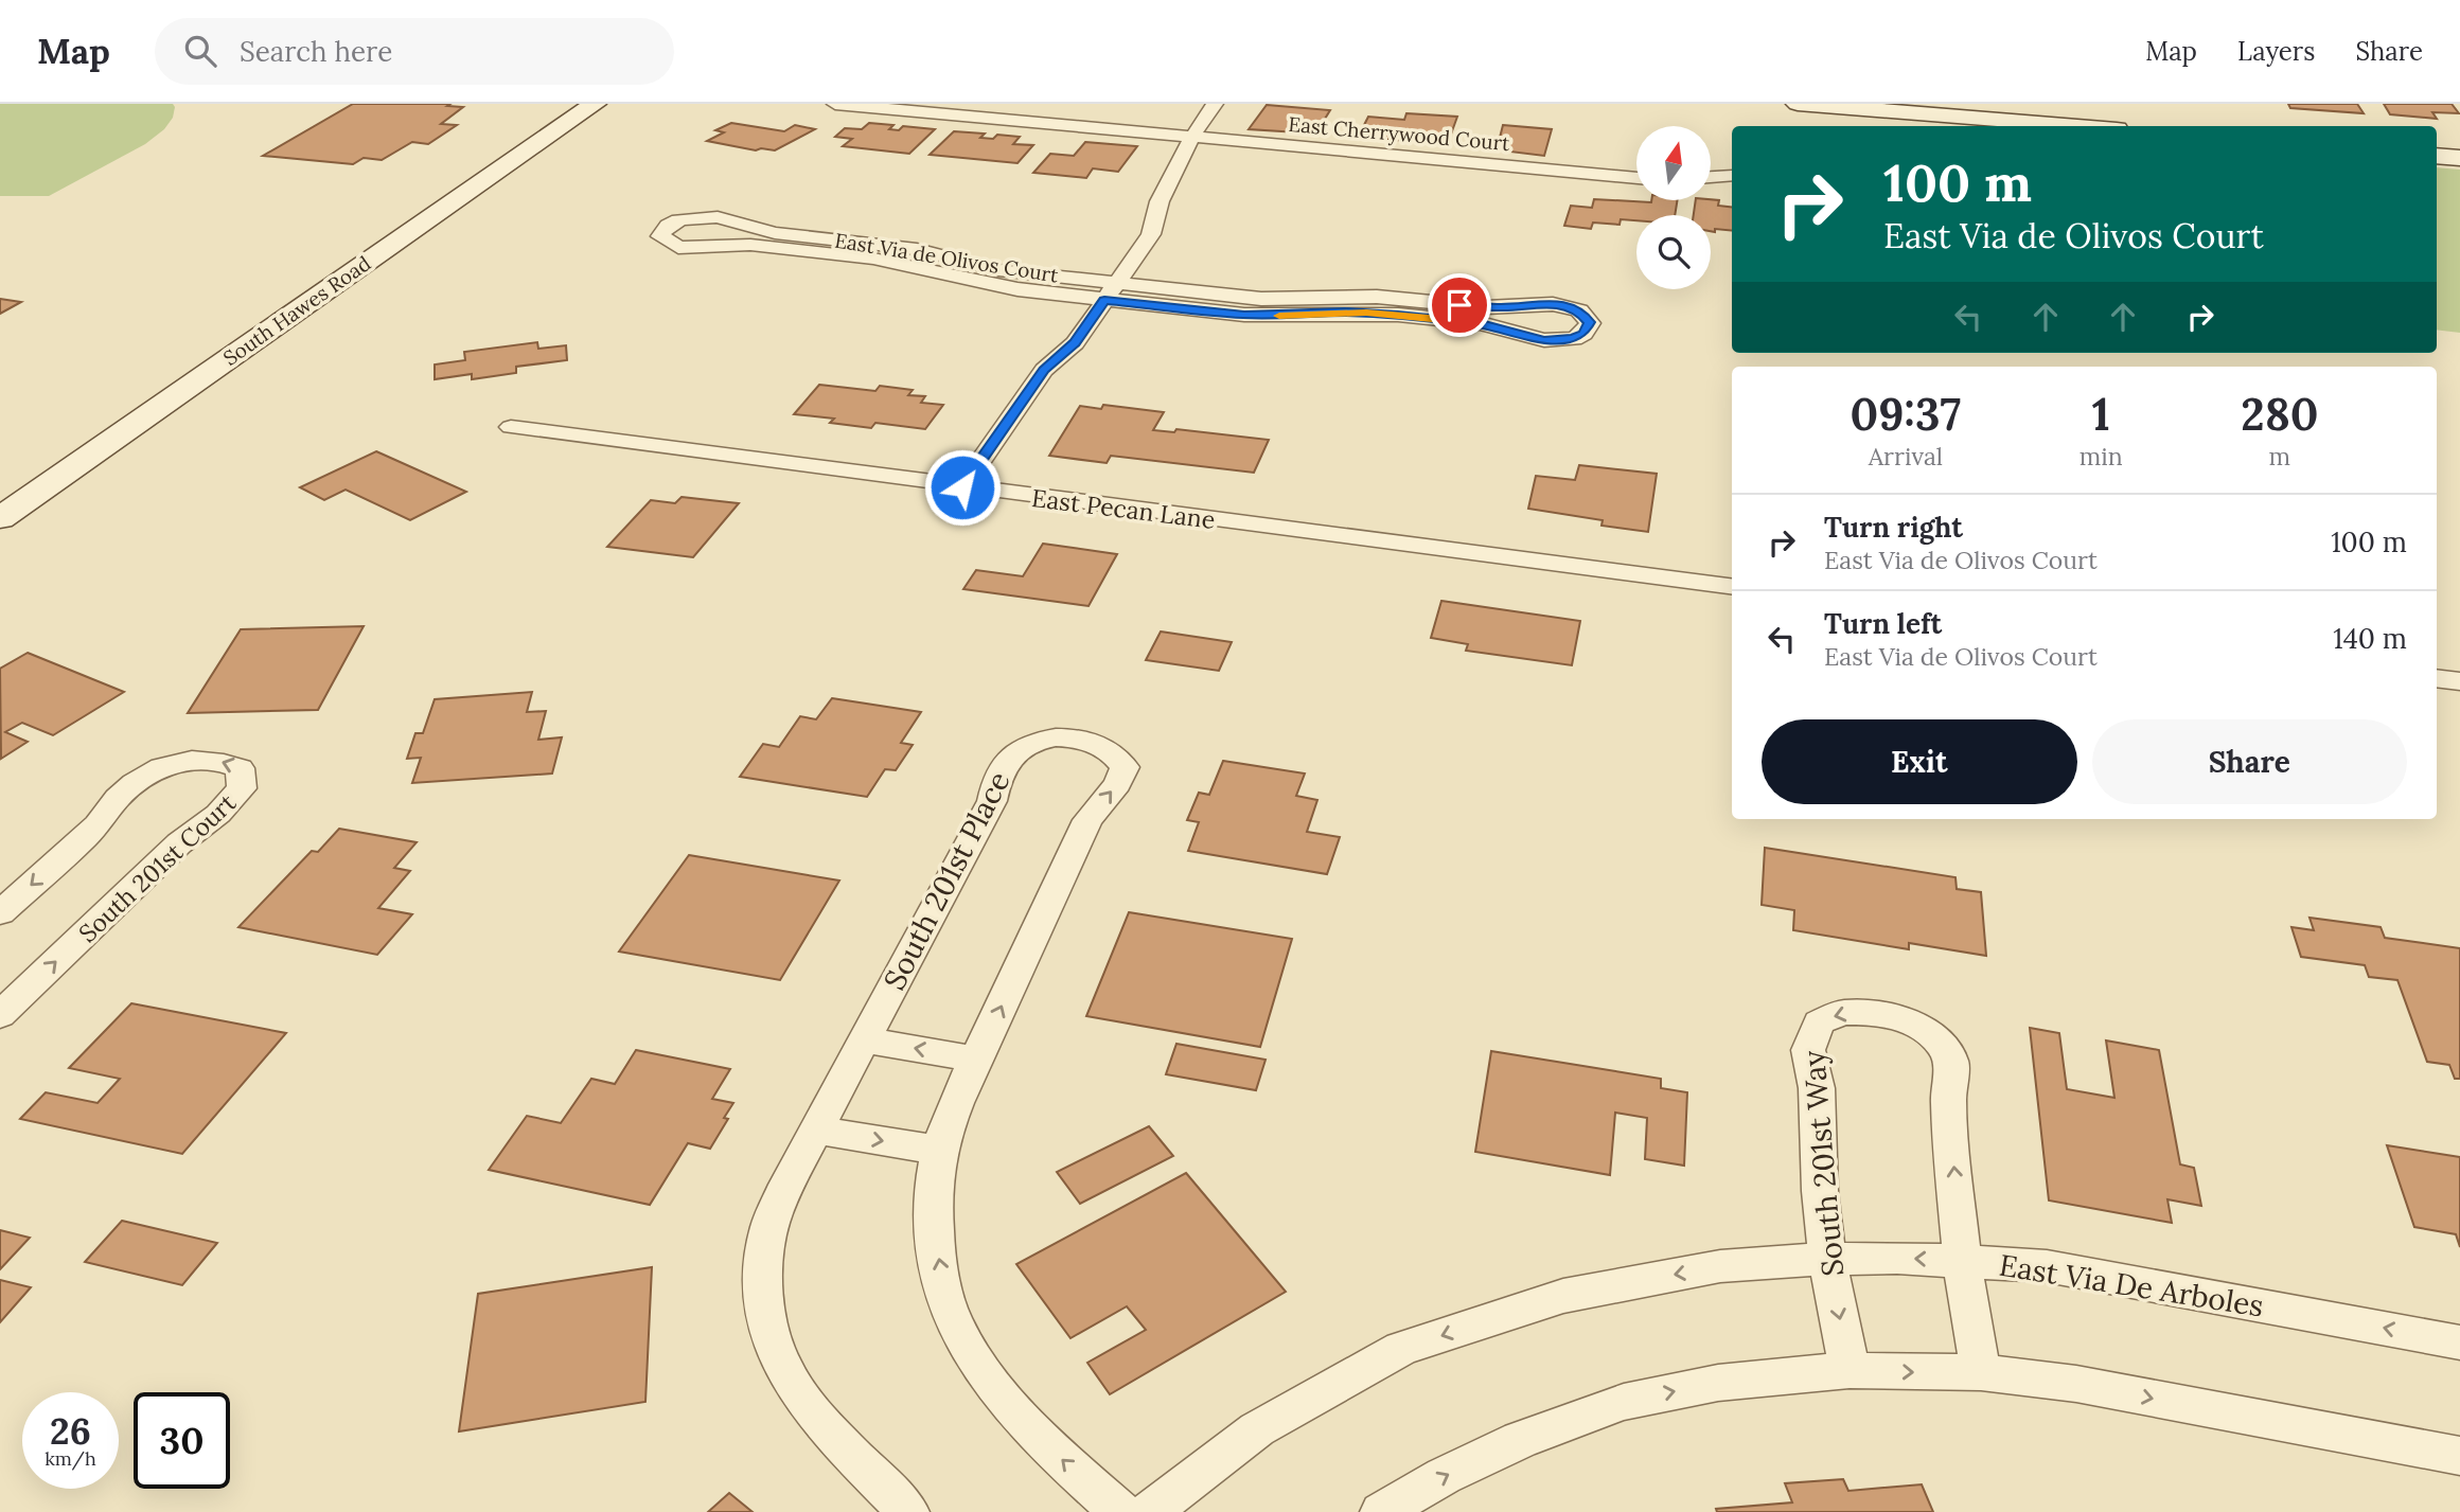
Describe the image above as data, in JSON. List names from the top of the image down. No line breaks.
{"streets":{"main road":["South Hawes Road"],"street":["East Cherrywood Court","East Via de Olivos Court","East Pecan Lane","South 201st Court","South 201st Place","South 201st Way","East Via De Arboles"]},"crossings":[["South 201st Way","East Via De Arboles"]],"north":"top","page":{"header":"Map","search":"Search here","nav":["Map","Layers","Share"],"turn":["100 m","East Via de Olivos Court"],"eta":["09:37","Arrival","1","min","280","m"],"list":[{"name":"Turn right","note":"East Via de Olivos Court","value":"100 m"},{"name":"Turn left","note":"East Via de Olivos Court","value":"140 m"}],"buttons":["Exit","Share"],"speed":"26 km/h","limit":"30"}}
